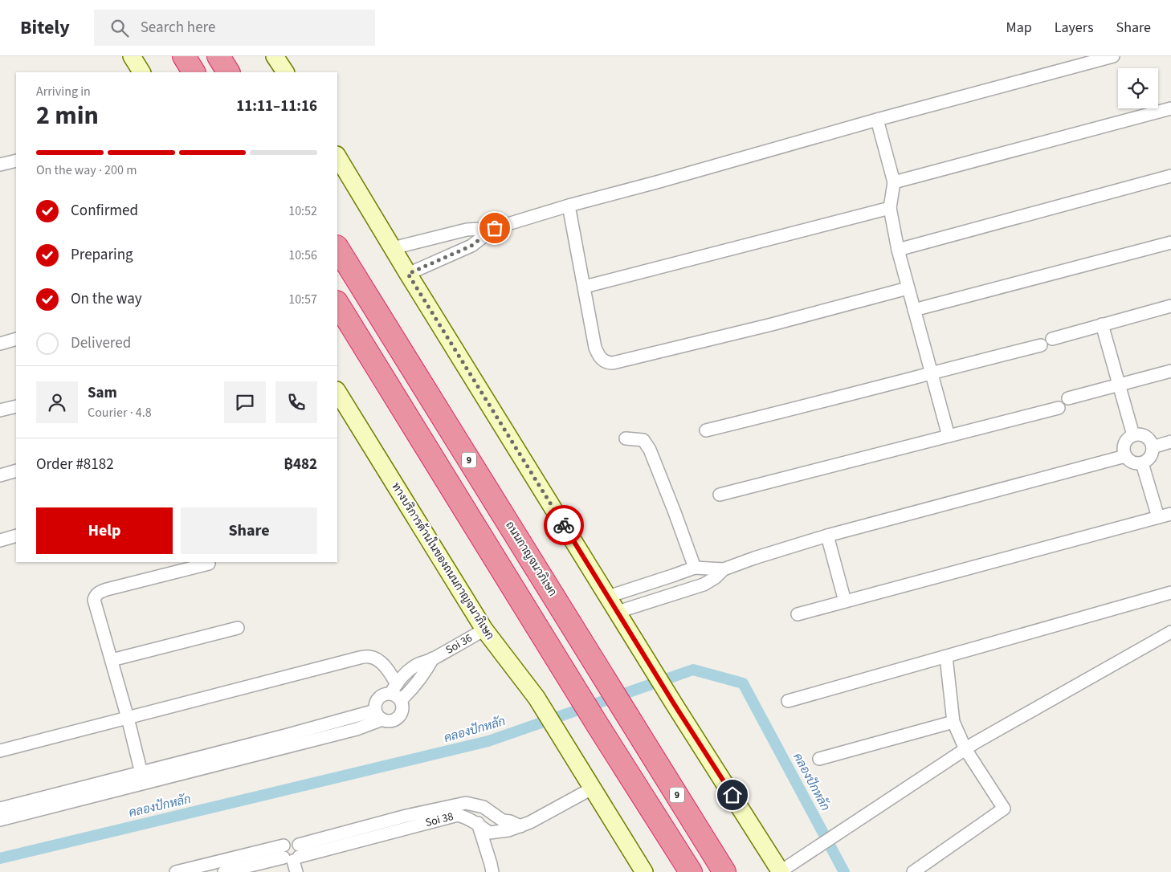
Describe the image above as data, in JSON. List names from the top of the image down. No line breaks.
{"streets":{"highway":["9","ถนนกาญจนาภิเษก"],"main road":["ทางบริการด้านในของถนนกาญจนาภิเษก"],"street":["Soi 36","Soi 38"]},"crossings":[["ทางบริการด้านในของถนนกาญจนาภิเษก","Soi 36"],["ทางบริการด้านในของถนนกาญจนาภิเษก","Soi 38"]],"water":["คลองปักหลัก"],"page":{"header":"Bitely","search":"Search here","nav":["Map","Layers","Share"],"heading":["2 min","Arriving in","11:11–11:16"],"panel":["Sam","Courier · 4.8","Order #8182","฿482"],"bar":"On the way · 200 m","list":[["Confirmed","10:52"],["Preparing","10:56"],["On the way","10:57"],"Delivered"],"buttons":["Help","Share"]}}
